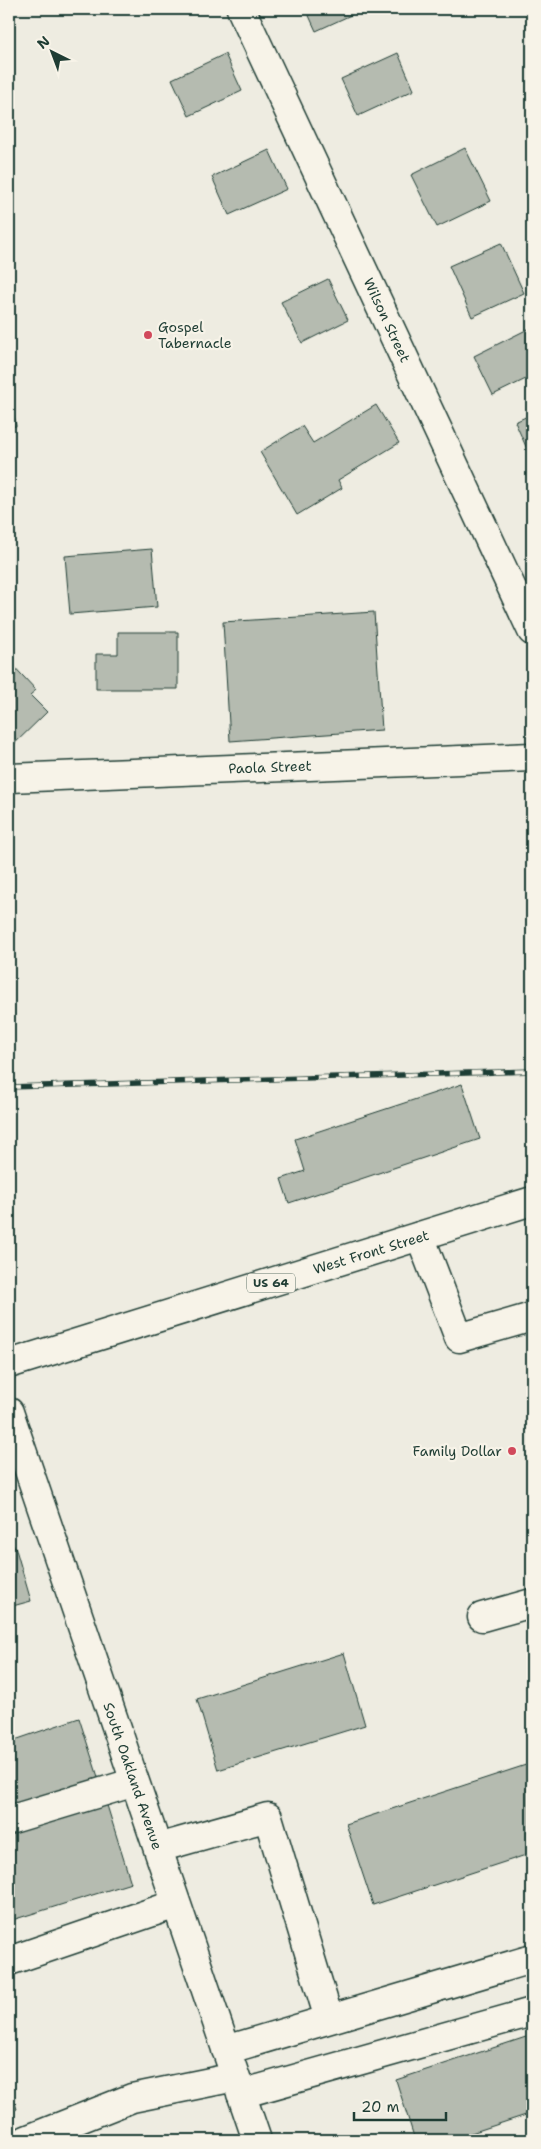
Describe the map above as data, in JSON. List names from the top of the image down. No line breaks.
{"streets":{"street":["Wilson Street","Paola Street","West Front Street","US 64","South Oakland Avenue"]},"places":["Gospel Tabernacle","Family Dollar"],"scale_bar":"20 m","north":"top left"}
